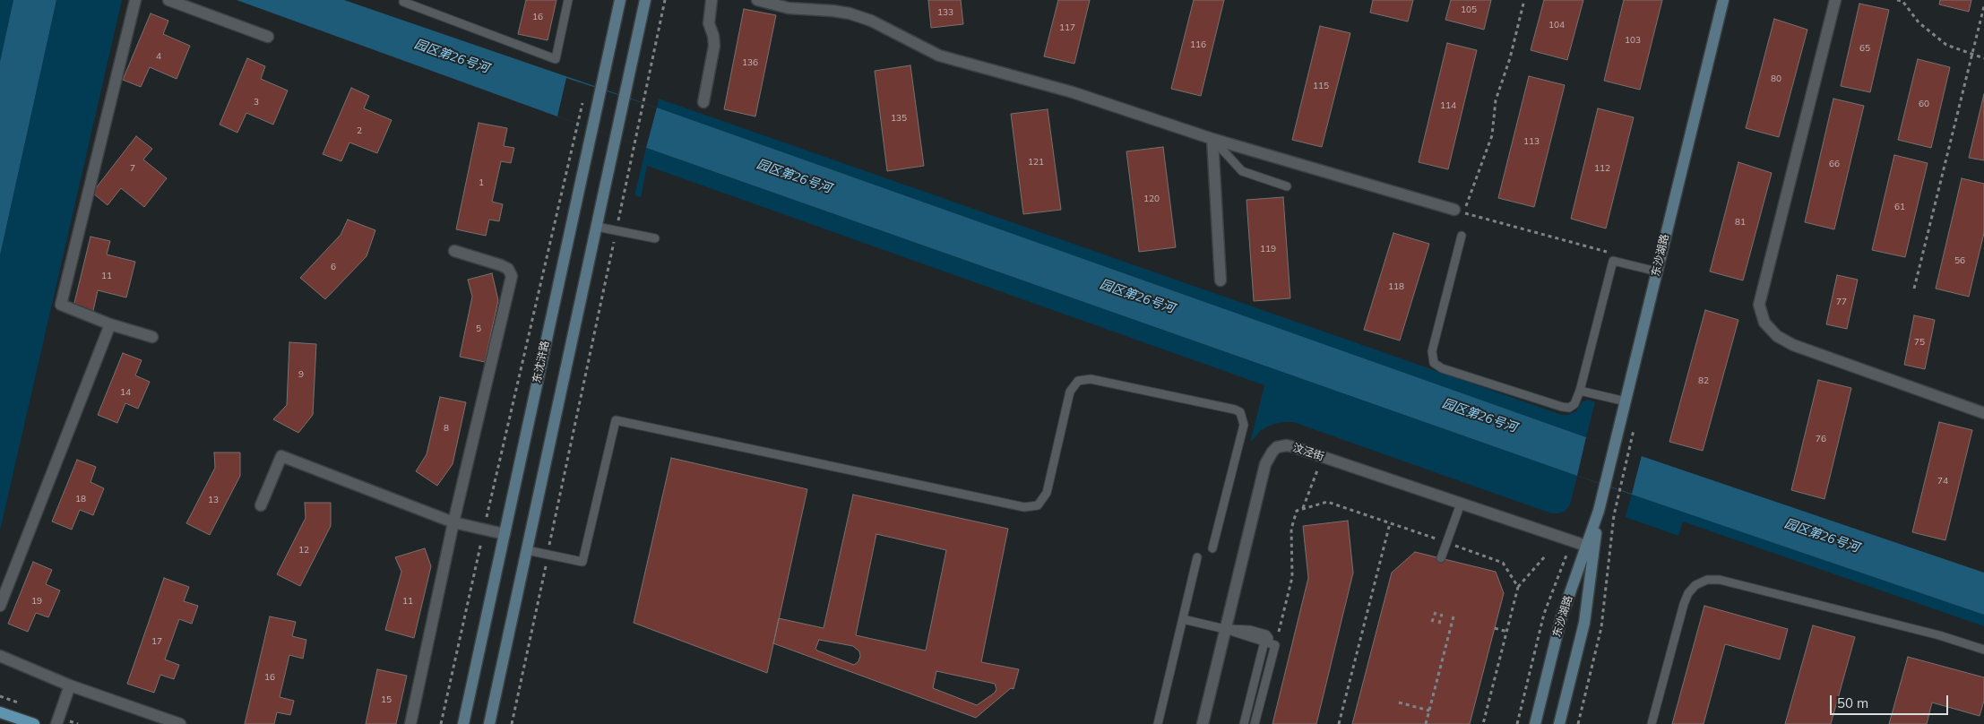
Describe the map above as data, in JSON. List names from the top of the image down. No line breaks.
{"streets":{"main road":["东沙湖路","东沈浒路"],"street":["汶泾街"]},"crossings":[["东沙湖路","汶泾街"]],"water":["园区第26号河"],"house_numbers":["105","133","16","104","117","103","116","65","4","136","80","115","3","60","114","135","2","113","121","66","7","112","1","120","61","81","119","56","6","11","118","77","5","75","9","82","14","8","76","74","18","13","12","19","11","17","16","15"],"scale_bar":"50 m"}
